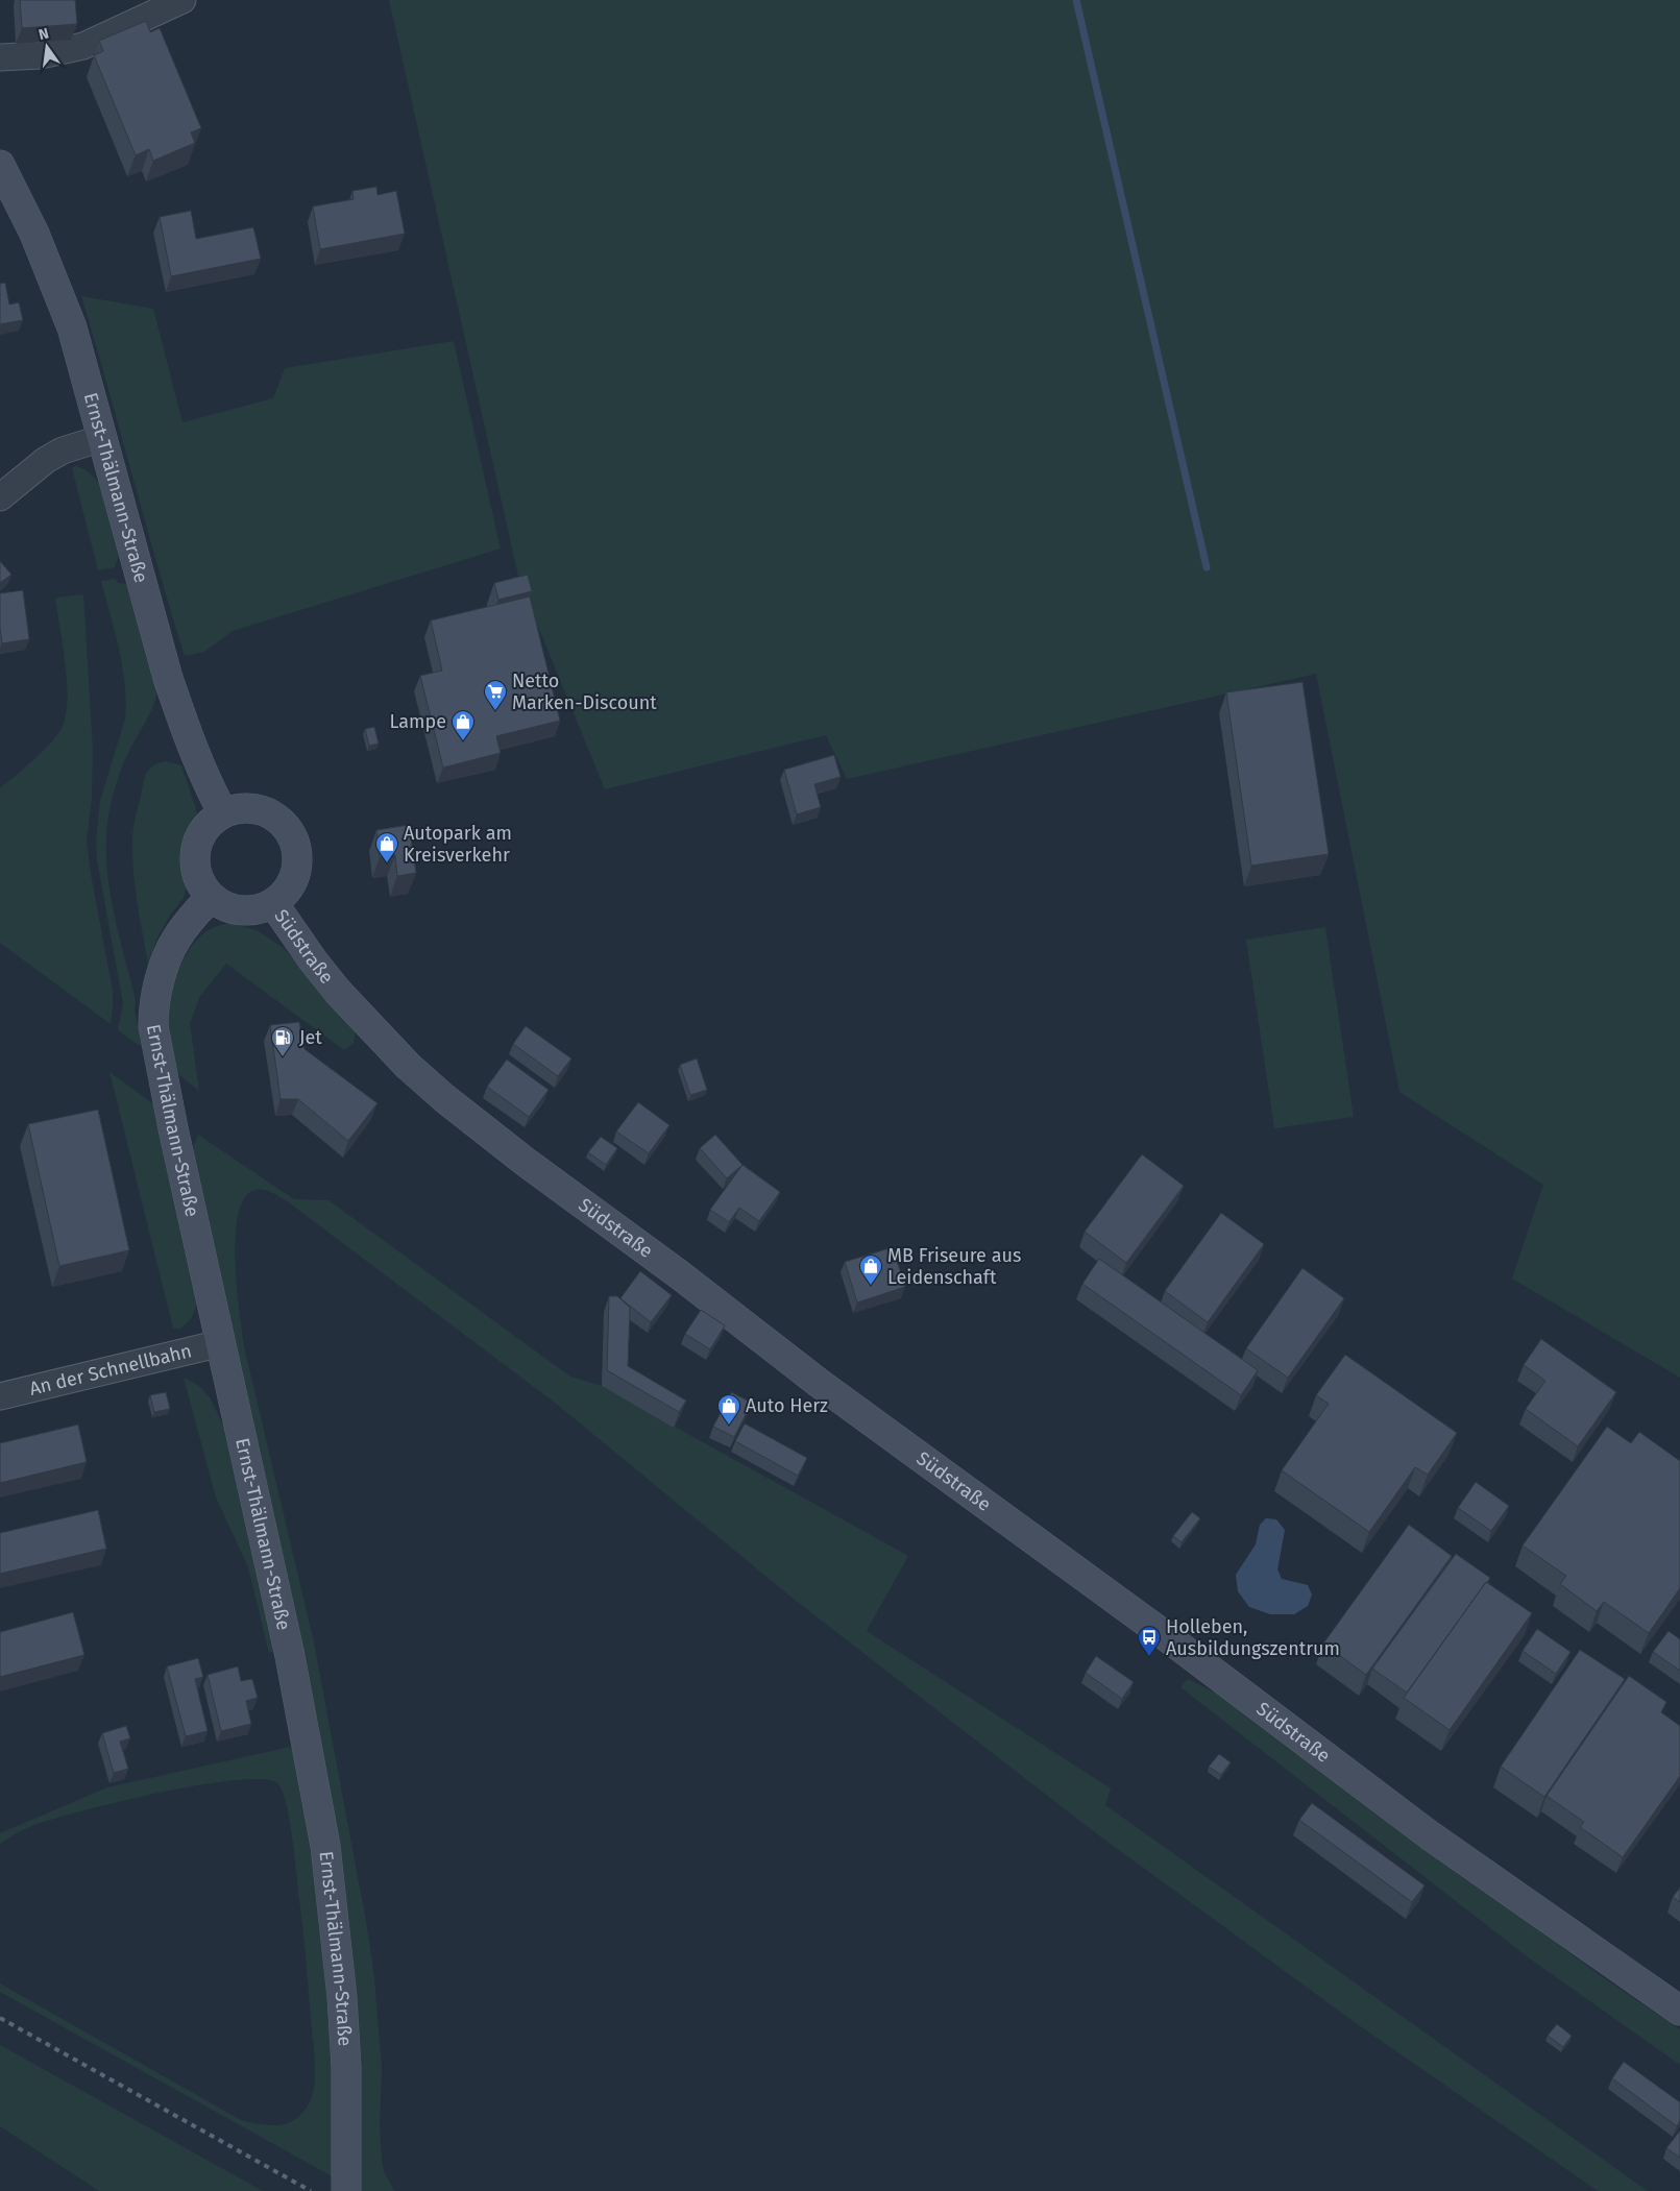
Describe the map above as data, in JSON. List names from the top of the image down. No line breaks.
{"streets":{"main road":["Ernst-Thälmann-Straße","Südstraße"],"street":["An der Schnellbahn"]},"crossings":[["Ernst-Thälmann-Straße","Südstraße"],["Ernst-Thälmann-Straße","An der Schnellbahn"]],"places":{"supermarket":["Netto Marken-Discount"],"shop":["Lampe","Autopark am Kreisverkehr","MB Friseure aus Leidenschaft","Auto Herz"],"fuel station":["Jet"],"bus stop":["Holleben, Ausbildungszentrum"]},"north":"top"}
